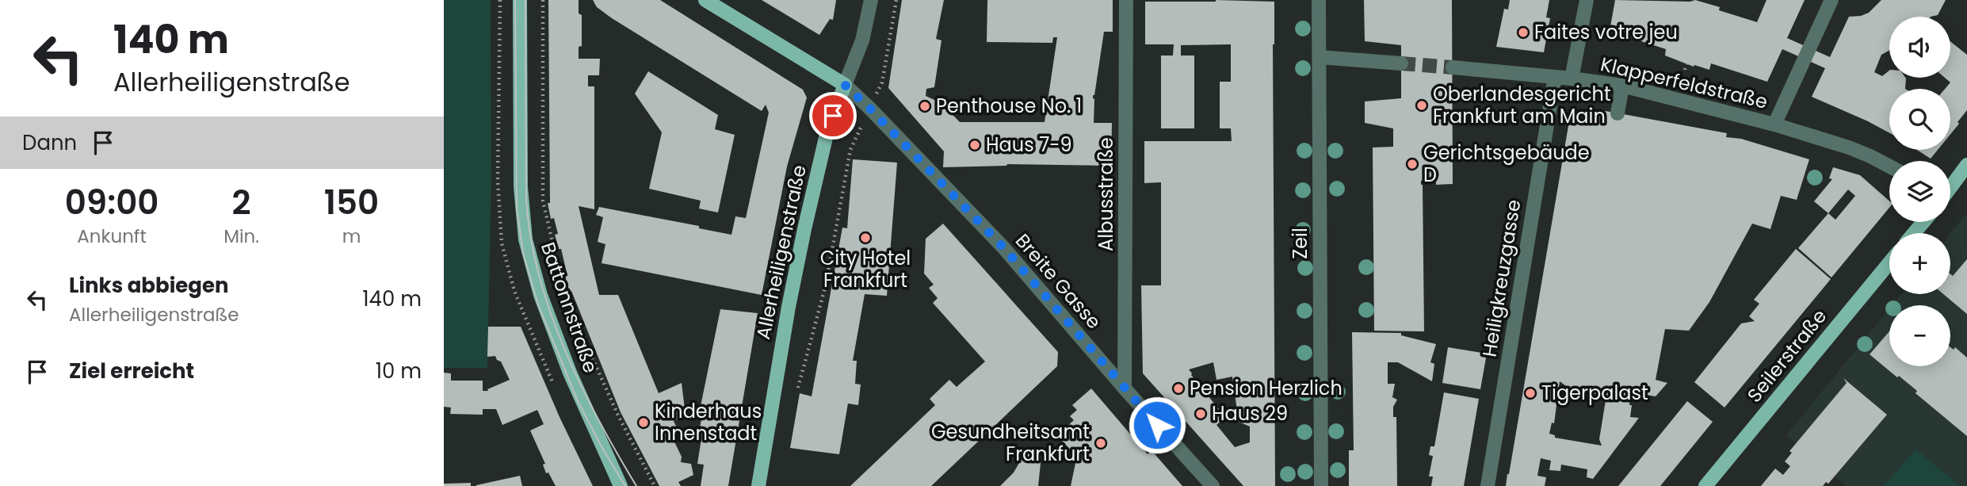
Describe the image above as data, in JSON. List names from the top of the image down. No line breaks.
{"streets":{"main road":["Allerheiligenstraße","Battonnstraße","Seilerstraße"],"street":["Klapperfeldstraße","Albusstraße","Zeil","Heiligkreuzgasse","Breite Gasse"]},"crossings":[["Klapperfeldstraße","Heiligkreuzgasse"],["Albusstraße","Breite Gasse"],["Allerheiligenstraße","Breite Gasse"]],"places":["Faites votre jeu","Oberlandesgericht Frankfurt am Main","Penthouse No. 1","Haus 7-9","Gerichtsgebäude D","City Hotel Frankfurt","Pension Herzlich","Tigerpalast","Haus 29","Kinderhaus Innenstadt","Gesundheitsamt Frankfurt"],"page":{"turn":["140 m","Allerheiligenstraße"],"map_buttons":["+","−"],"then":"Dann","eta":["09:00","Ankunft","2","Min.","150","m"],"list":[{"name":"Links abbiegen","note":"Allerheiligenstraße","value":"140 m"},{"name":"Ziel erreicht","value":"10 m"}]}}
